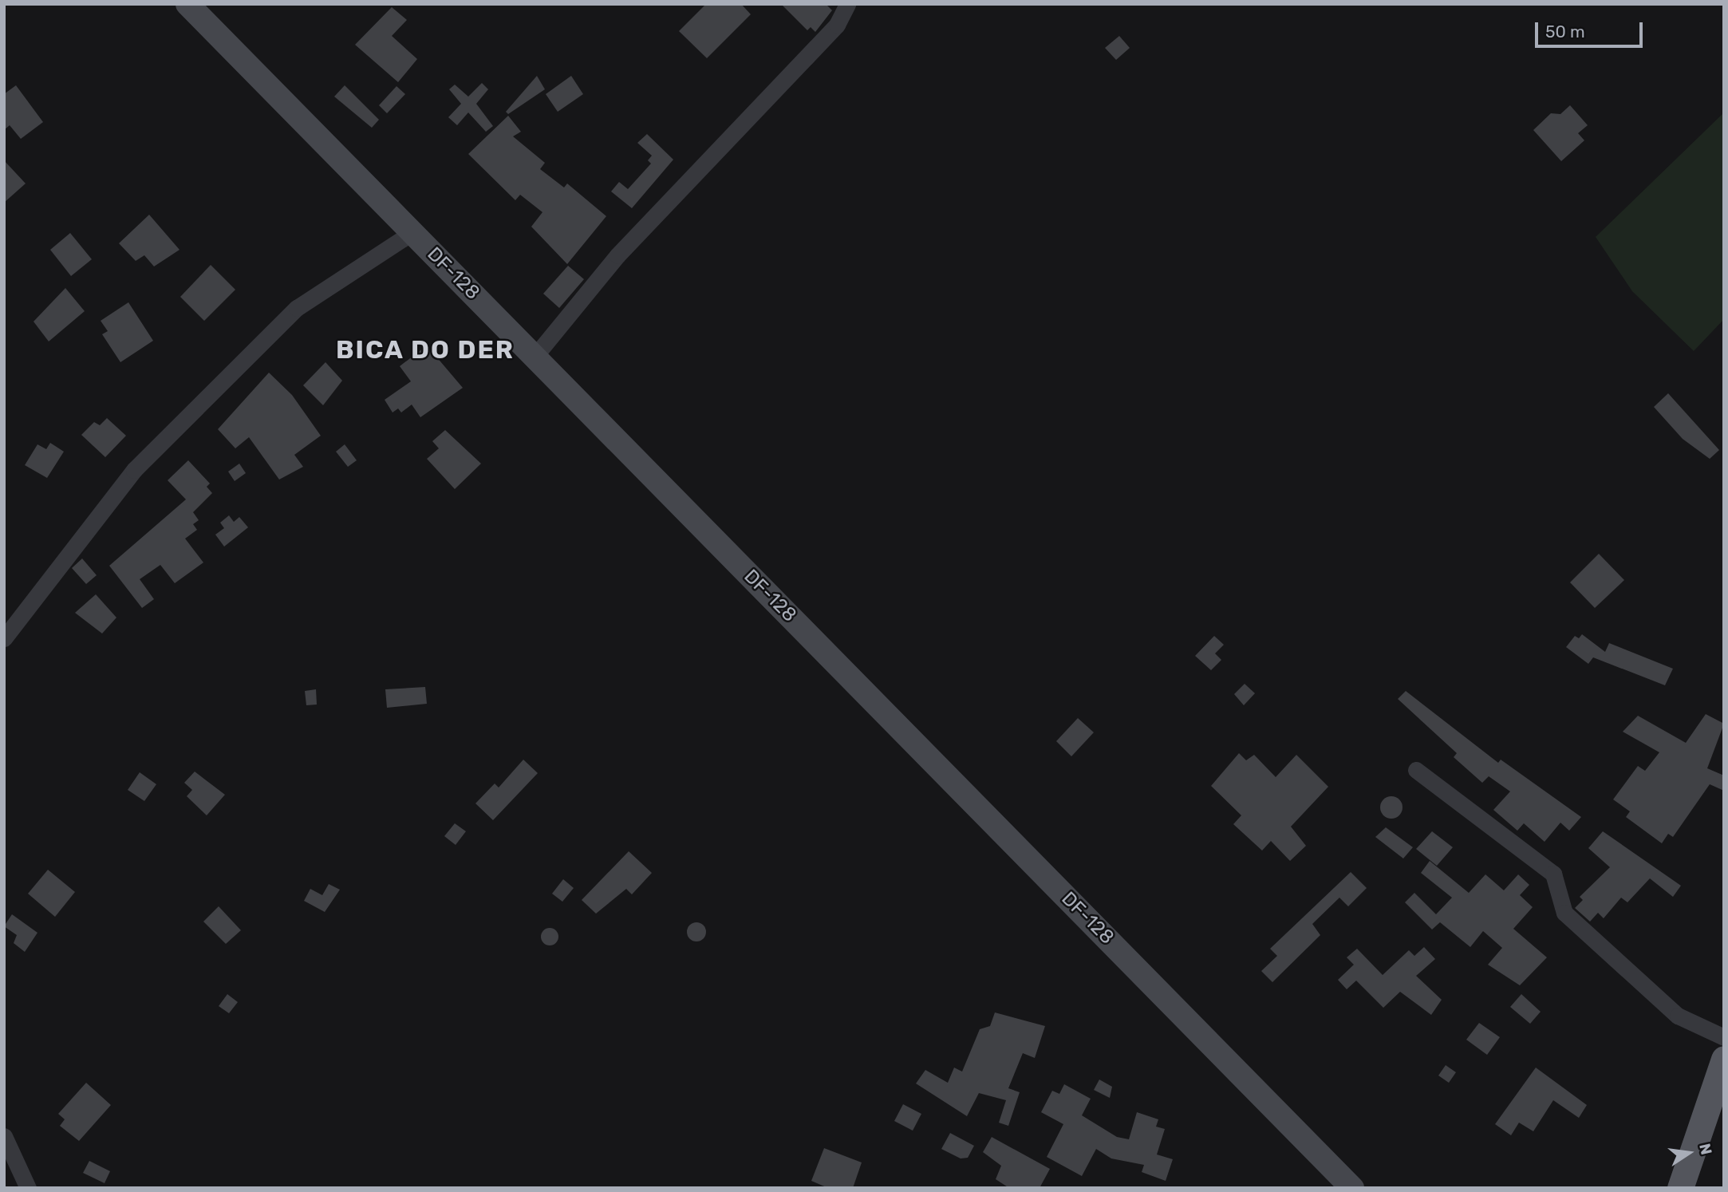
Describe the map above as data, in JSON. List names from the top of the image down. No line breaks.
{"streets":{"street":["DF-128"]},"districts":["BICA DO DER"],"scale_bar":"50 m","north":"right"}
